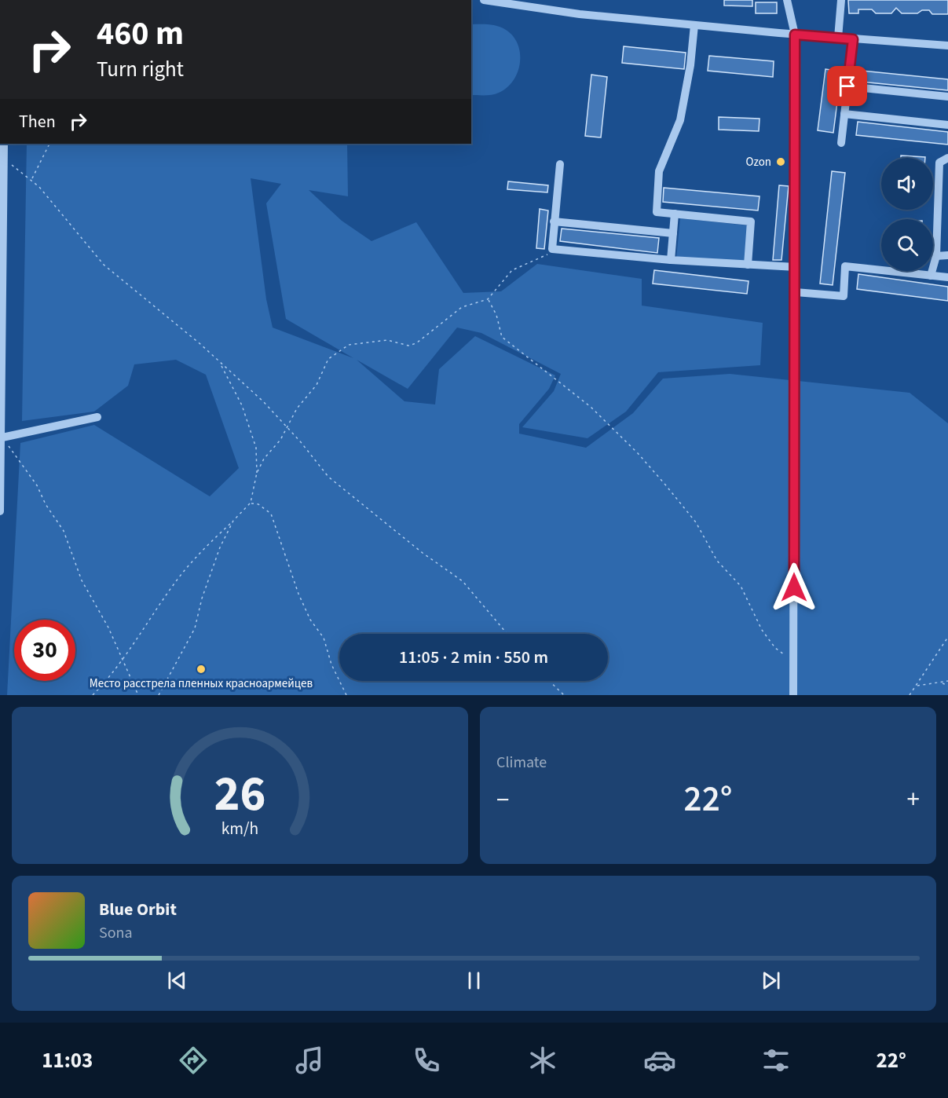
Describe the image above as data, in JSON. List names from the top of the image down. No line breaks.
{"places":["Ozon","Место расстрела пленных красноармейцев"],"page":{"turn":["460 m","Turn right"],"then":"Then","limit":"30","trip":"11:05 · 2 min · 550 m","tile":"Climate","heat":["−","22°","+"],"song":["Blue Orbit","Sona"],"tabs":["11:03","22°"],"gauge":["26","km/h"]}}
